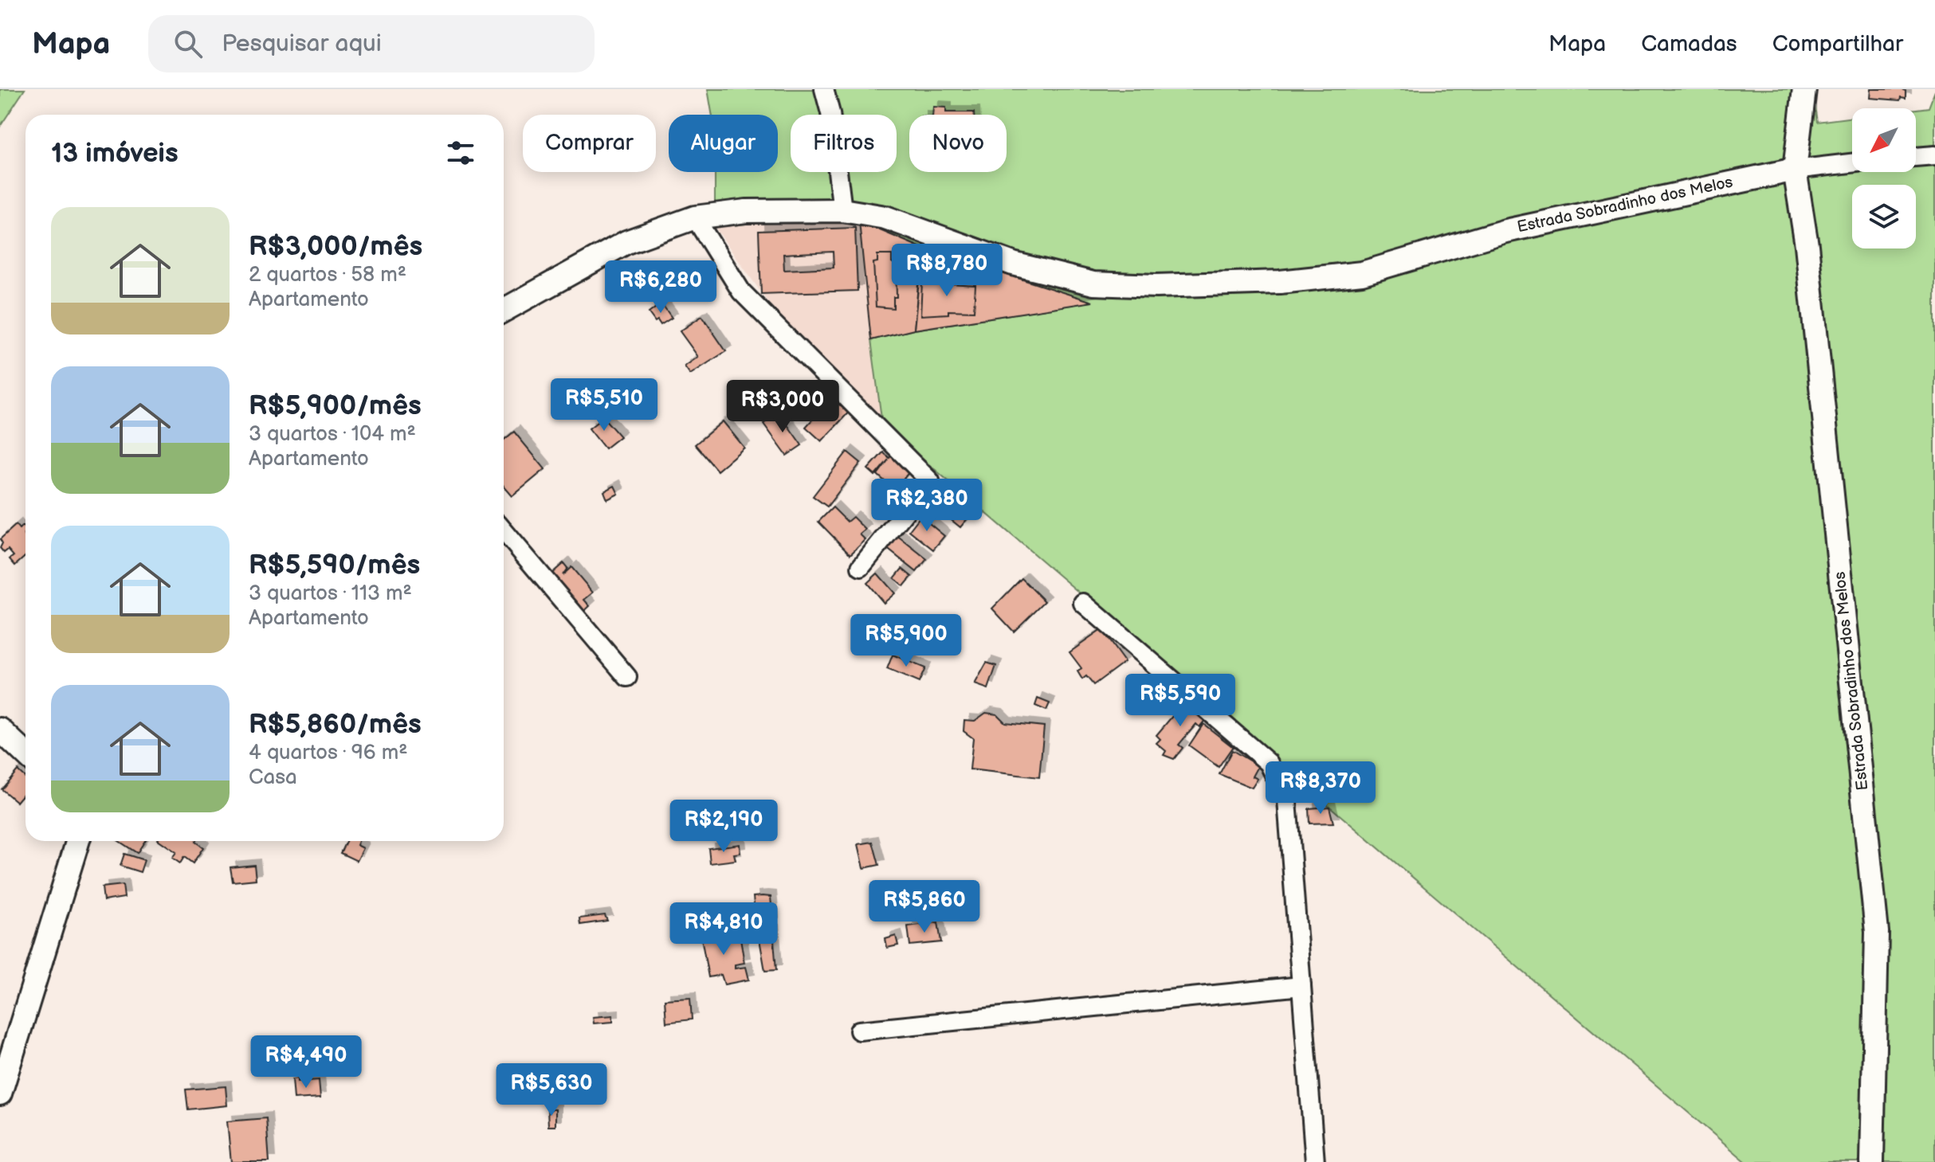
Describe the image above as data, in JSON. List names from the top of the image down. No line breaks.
{"streets":{"street":["Estrada Sobradinho dos Melos"]},"north":"bottom left","page":{"header":"Mapa","search":"Pesquisar aqui","nav":["Mapa","Camadas","Compartilhar"],"chip":["Comprar","Alugar","Filtros","Novo"],"heading":"13 imóveis","list":[{"name":"R$3,000/mês","note":"2 quartos · 58 m² · Apartamento"},{"name":"R$5,900/mês","note":"3 quartos · 104 m² · Apartamento"},{"name":"R$5,590/mês","note":"3 quartos · 113 m² · Apartamento"},{"name":"R$5,860/mês","note":"4 quartos · 96 m² · Casa"}],"price":["R$8,780","R$6,280","R$5,510","R$3,000","R$2,380","R$5,900","R$5,590","R$8,370","R$2,190","R$5,860","R$4,810","R$4,490","R$5,630"]}}
